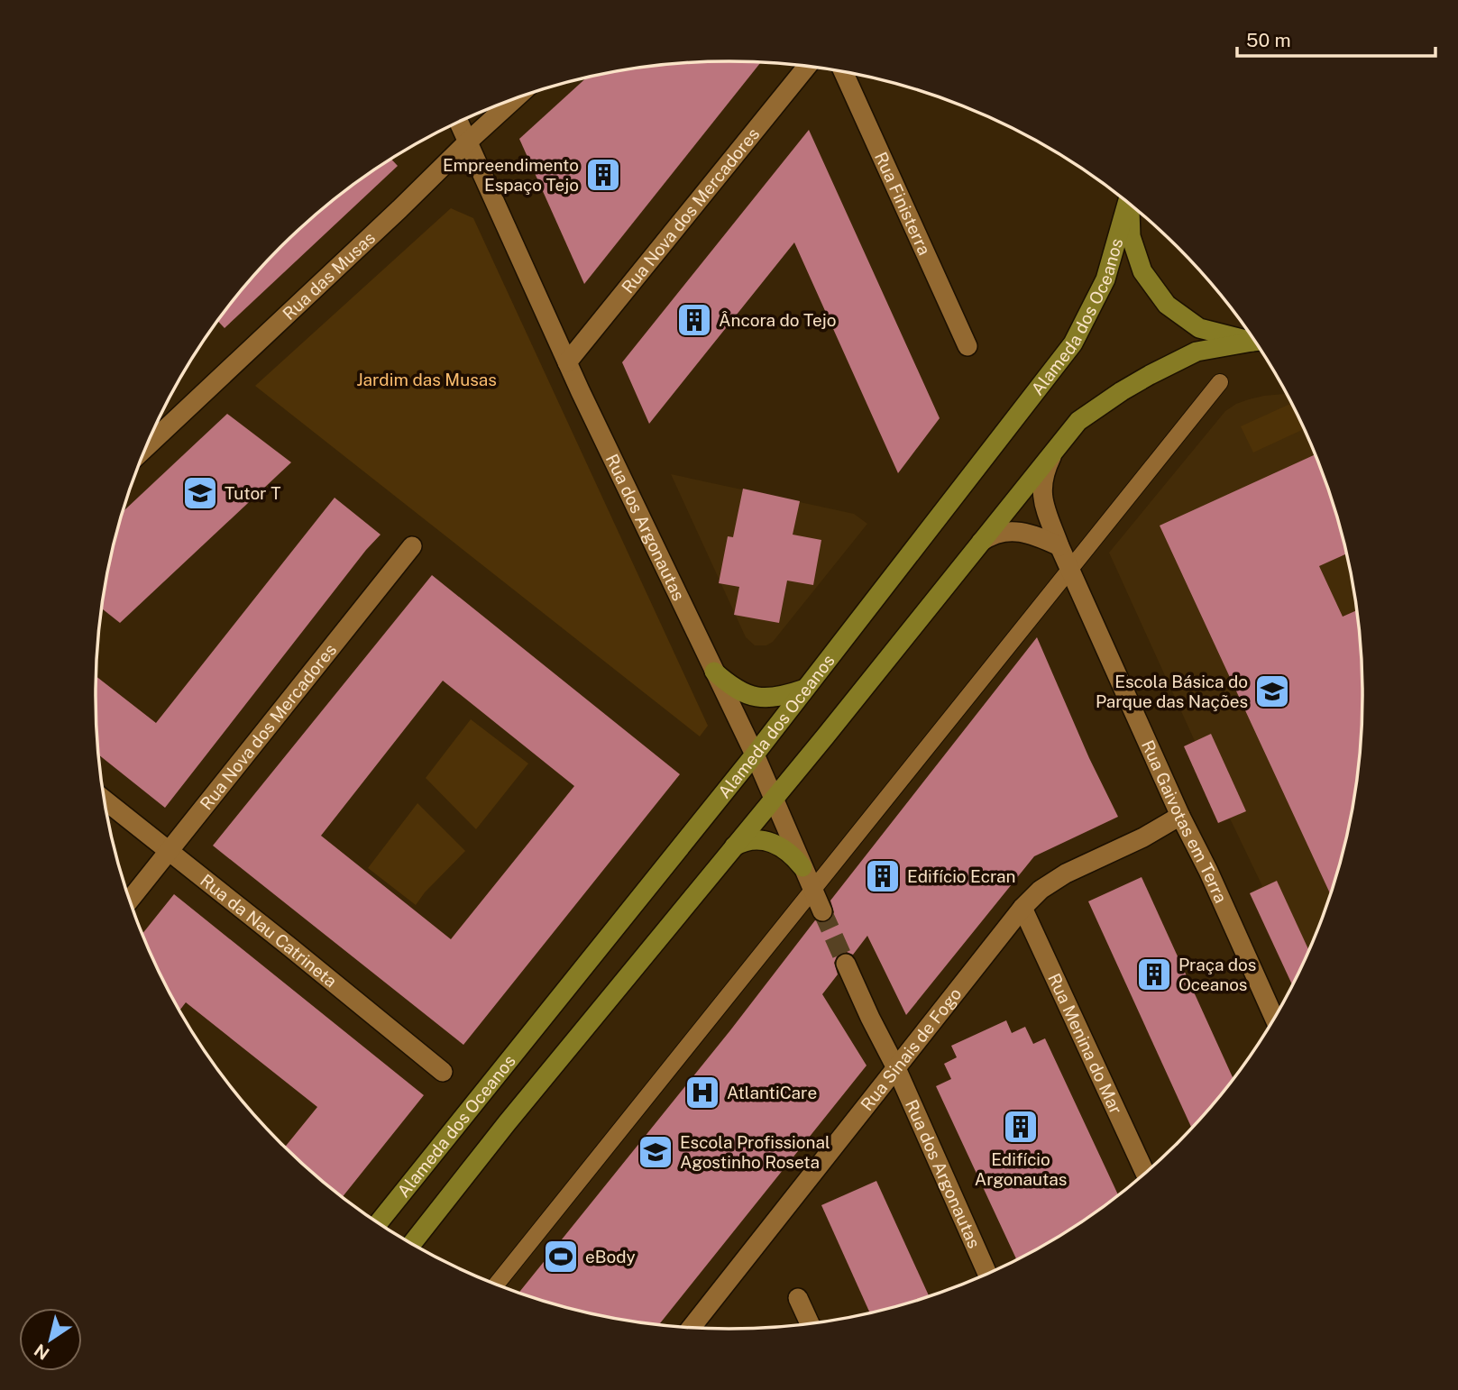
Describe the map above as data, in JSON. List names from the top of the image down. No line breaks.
{"streets":{"main road":["Alameda dos Oceanos"],"street":["Rua Finisterra","Rua Nova dos Mercadores","Rua das Musas","Rua dos Argonautas","Rua Gaivotas em Terra","Rua da Nau Catrineta","Rua Menina do Mar","Rua Sinais de Fogo"]},"crossings":[["Rua Nova dos Mercadores","Rua dos Argonautas"],["Rua Nova dos Mercadores","Rua da Nau Catrineta"],["Rua das Musas","Rua dos Argonautas"],["Alameda dos Oceanos","Rua dos Argonautas"],["Rua dos Argonautas","Rua Sinais de Fogo"],["Rua Gaivotas em Terra","Rua Sinais de Fogo"],["Rua Menina do Mar","Rua Sinais de Fogo"]],"parks":["Jardim das Musas"],"places":{"building":["Empreendimento Espaço Tejo","Âncora do Tejo","Edifício Ecran","Praça dos Oceanos","Edifício Argonautas"],"school or university":["Tutor T","Escola Básica do Parque das Nações","Escola Profissional Agostinho Roseta"],"hospital":["AtlantiCare"],"sports":["eBody"]},"scale_bar":"50 m","north":"bottom left"}
